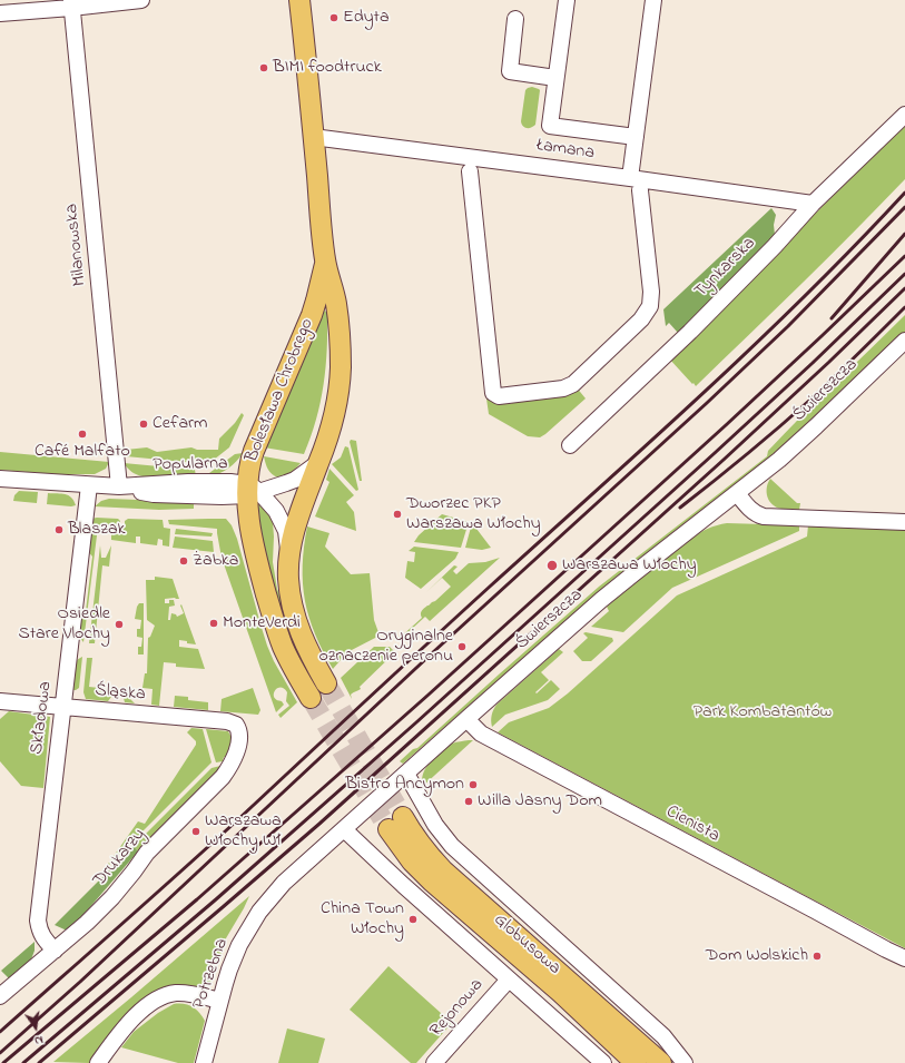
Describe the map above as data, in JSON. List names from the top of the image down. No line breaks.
{"streets":{"main road":["Bolesława Chrobrego","Globusowa"],"street":["Łamana","Milanowska","Tynkarska","Świerszcza","Popularna","Śląska","Składowa","Cienista","Drukarzy","Potrzebna","Rejonowa"]},"crossings":[["Łamana","Tynkarska"],["Łamana","Bolesława Chrobrego"],["Milanowska","Popularna"],["Bolesława Chrobrego","Popularna"],["Świerszcza","Cienista"],["Świerszcza","Potrzebna"],["Popularna","Składowa"],["Śląska","Składowa"],["Śląska","Drukarzy"],["Składowa","Drukarzy"]],"parks":["Park Kombatantów"],"places":["Edyta","BIMI foodtruck","Cefarm","Café Malfato","Dworzec PKP Warszawa Włochy","Blaszak","Żabka","Warszawa Włochy","MonteVerdi","Osiedle Stare Vlochy","Oryginalne oznaczenie peronu","Bistro Ancymon","Willa Jasny Dom","Warszawa Włochy Wł","China Town Włochy","Dom Wolskich"],"north":"bottom"}
